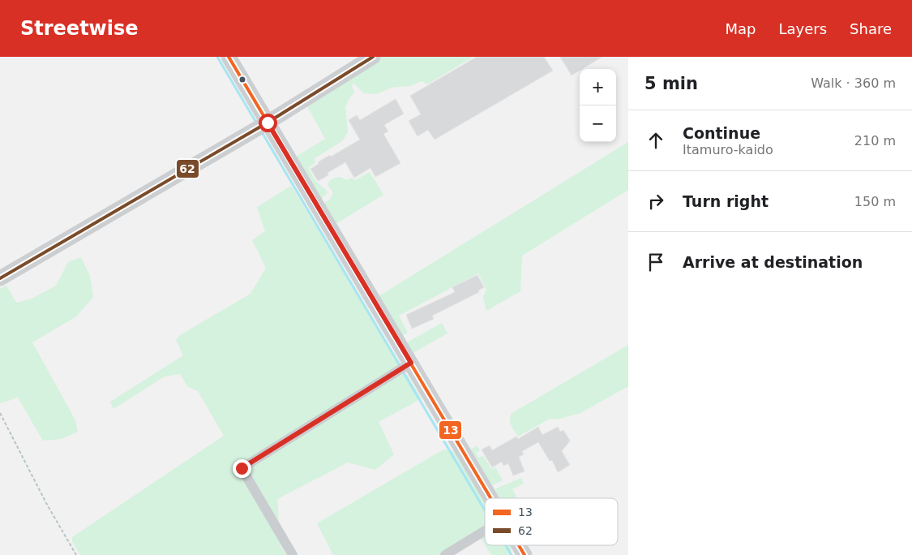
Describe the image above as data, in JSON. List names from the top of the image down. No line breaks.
{"lines":["transit line 13","transit line 62"],"legend":["13","62"],"page":{"header":"Streetwise","nav":["Map","Layers","Share"],"heading":["5 min","Walk · 360 m"],"map_buttons":["+","−"],"list":[["Continue","Itamuro-kaido","210 m"],["Turn right","150 m"],"Arrive at destination"]}}
